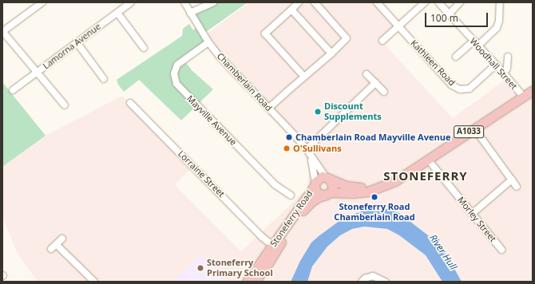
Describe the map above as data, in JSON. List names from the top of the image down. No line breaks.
{"streets":{"highway":["A1033","Stoneferry Road"],"street":["Lamorna Avenue","Kathleen Road","Woodhall Street","Chamberlain Road","Mayville Avenue","Lorraine Street","Morley Street"]},"crossings":[["Kathleen Road","Woodhall Street"],["Woodhall Street","A1033"],["Chamberlain Road","Mayville Avenue"],["Chamberlain Road","A1033"],["Chamberlain Road","Stoneferry Road"],["A1033","Stoneferry Road"],["A1033","Morley Street"],["Lorraine Street","Stoneferry Road"]],"districts":["STONEFERRY"],"water":["River Hull"],"places":["Discount Supplements","Chamberlain Road Mayville Avenue","O'Sullivans","Stoneferry Road Chamberlain Road","Stoneferry Primary School"],"scale_bar":"100 m"}
